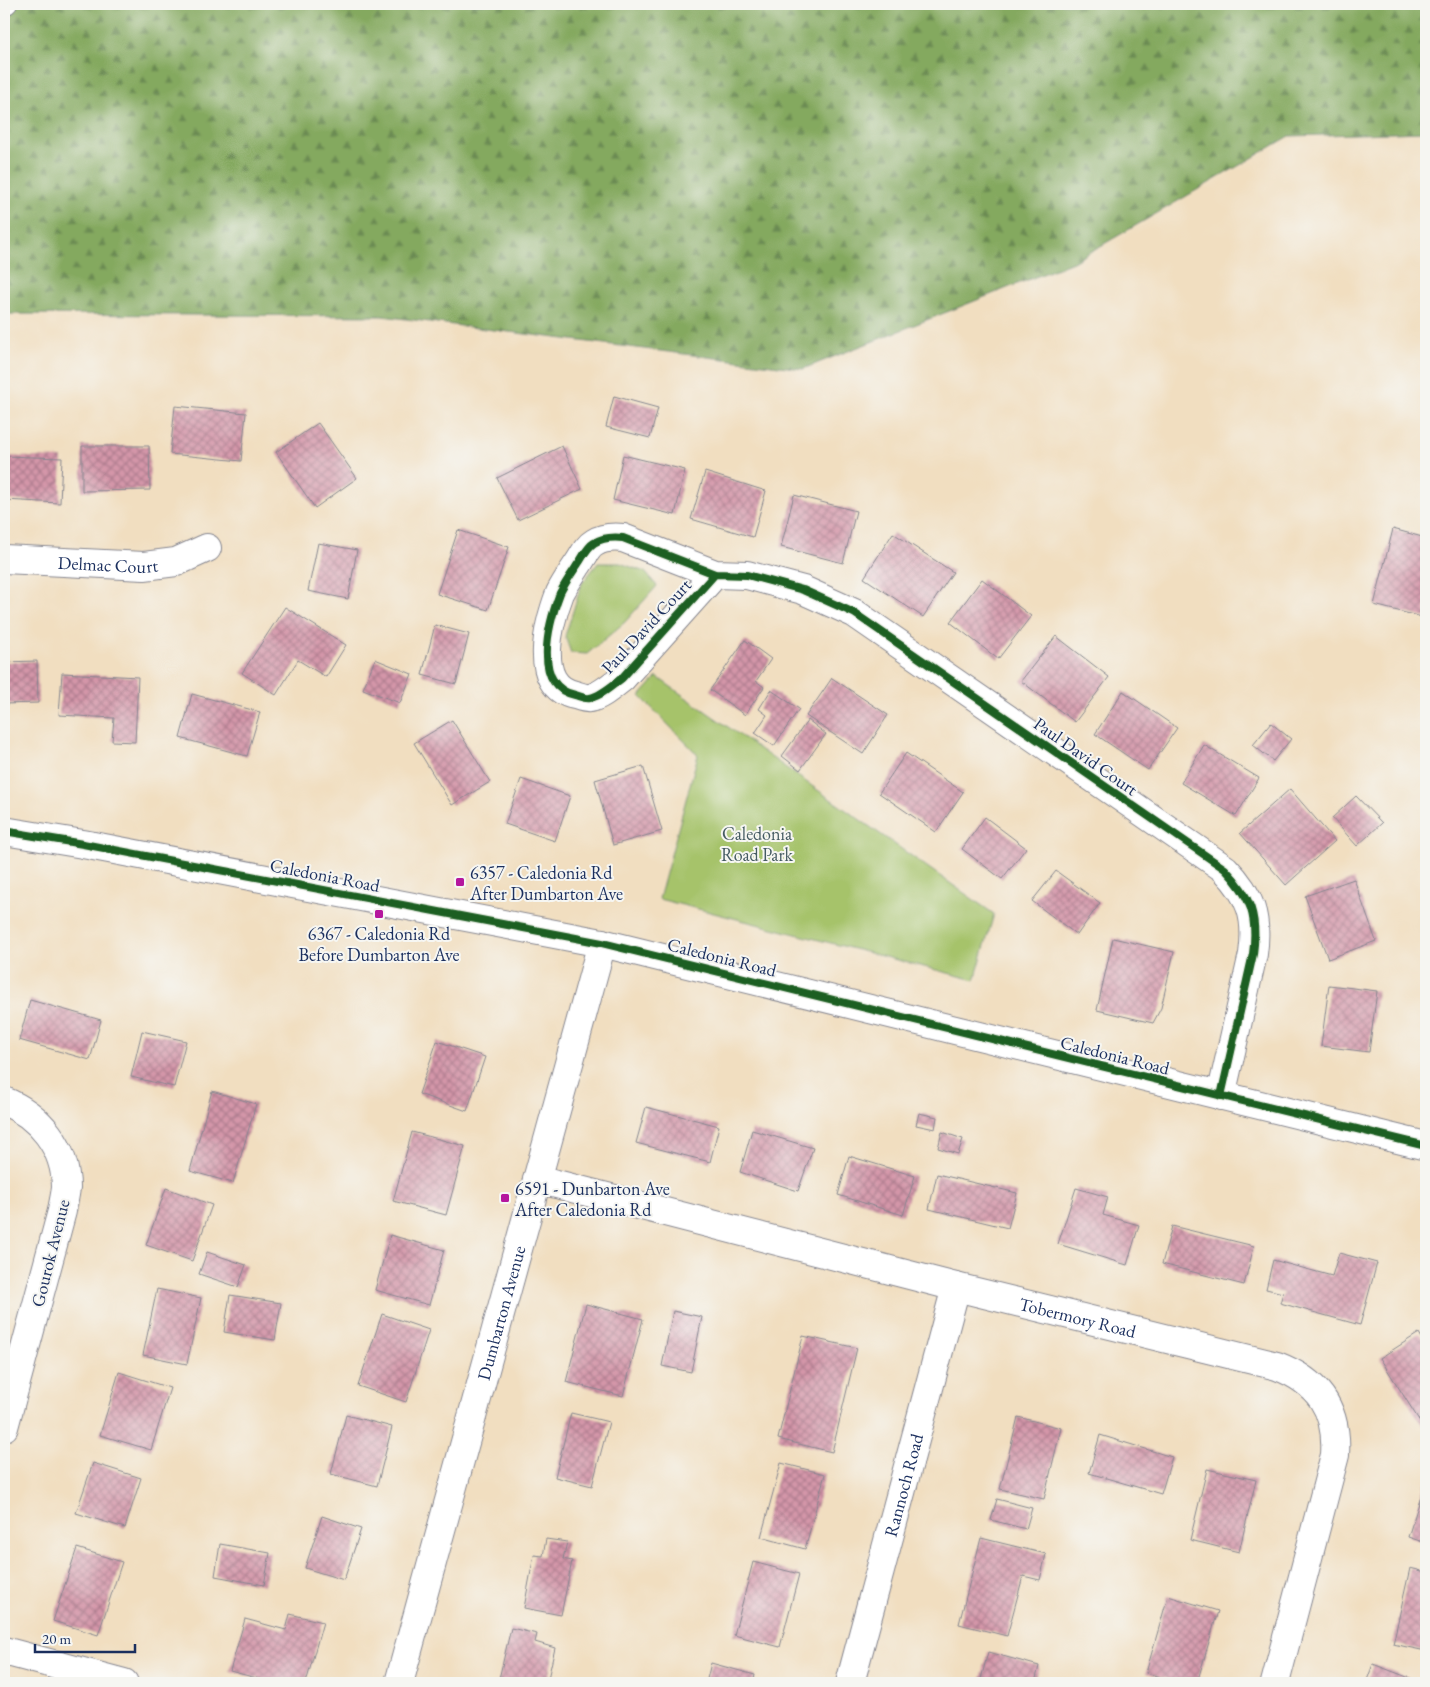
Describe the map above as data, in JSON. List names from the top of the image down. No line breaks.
{"streets":{"street":["Delmac Court","Paul David Court","Caledonia Road","Gourok Avenue","Dumbarton Avenue","Tobermory Road","Rannoch Road"]},"crossings":[["Paul David Court","Caledonia Road"],["Caledonia Road","Dumbarton Avenue"],["Dumbarton Avenue","Tobermory Road"],["Tobermory Road","Rannoch Road"]],"parks":["Caledonia Road Park"],"places":{"transit":["6357 - Caledonia Rd After Dumbarton Ave","6367 - Caledonia Rd Before Dumbarton Ave","6591 - Dunbarton Ave After Caledonia Rd"]},"scale_bar":"20 m"}
